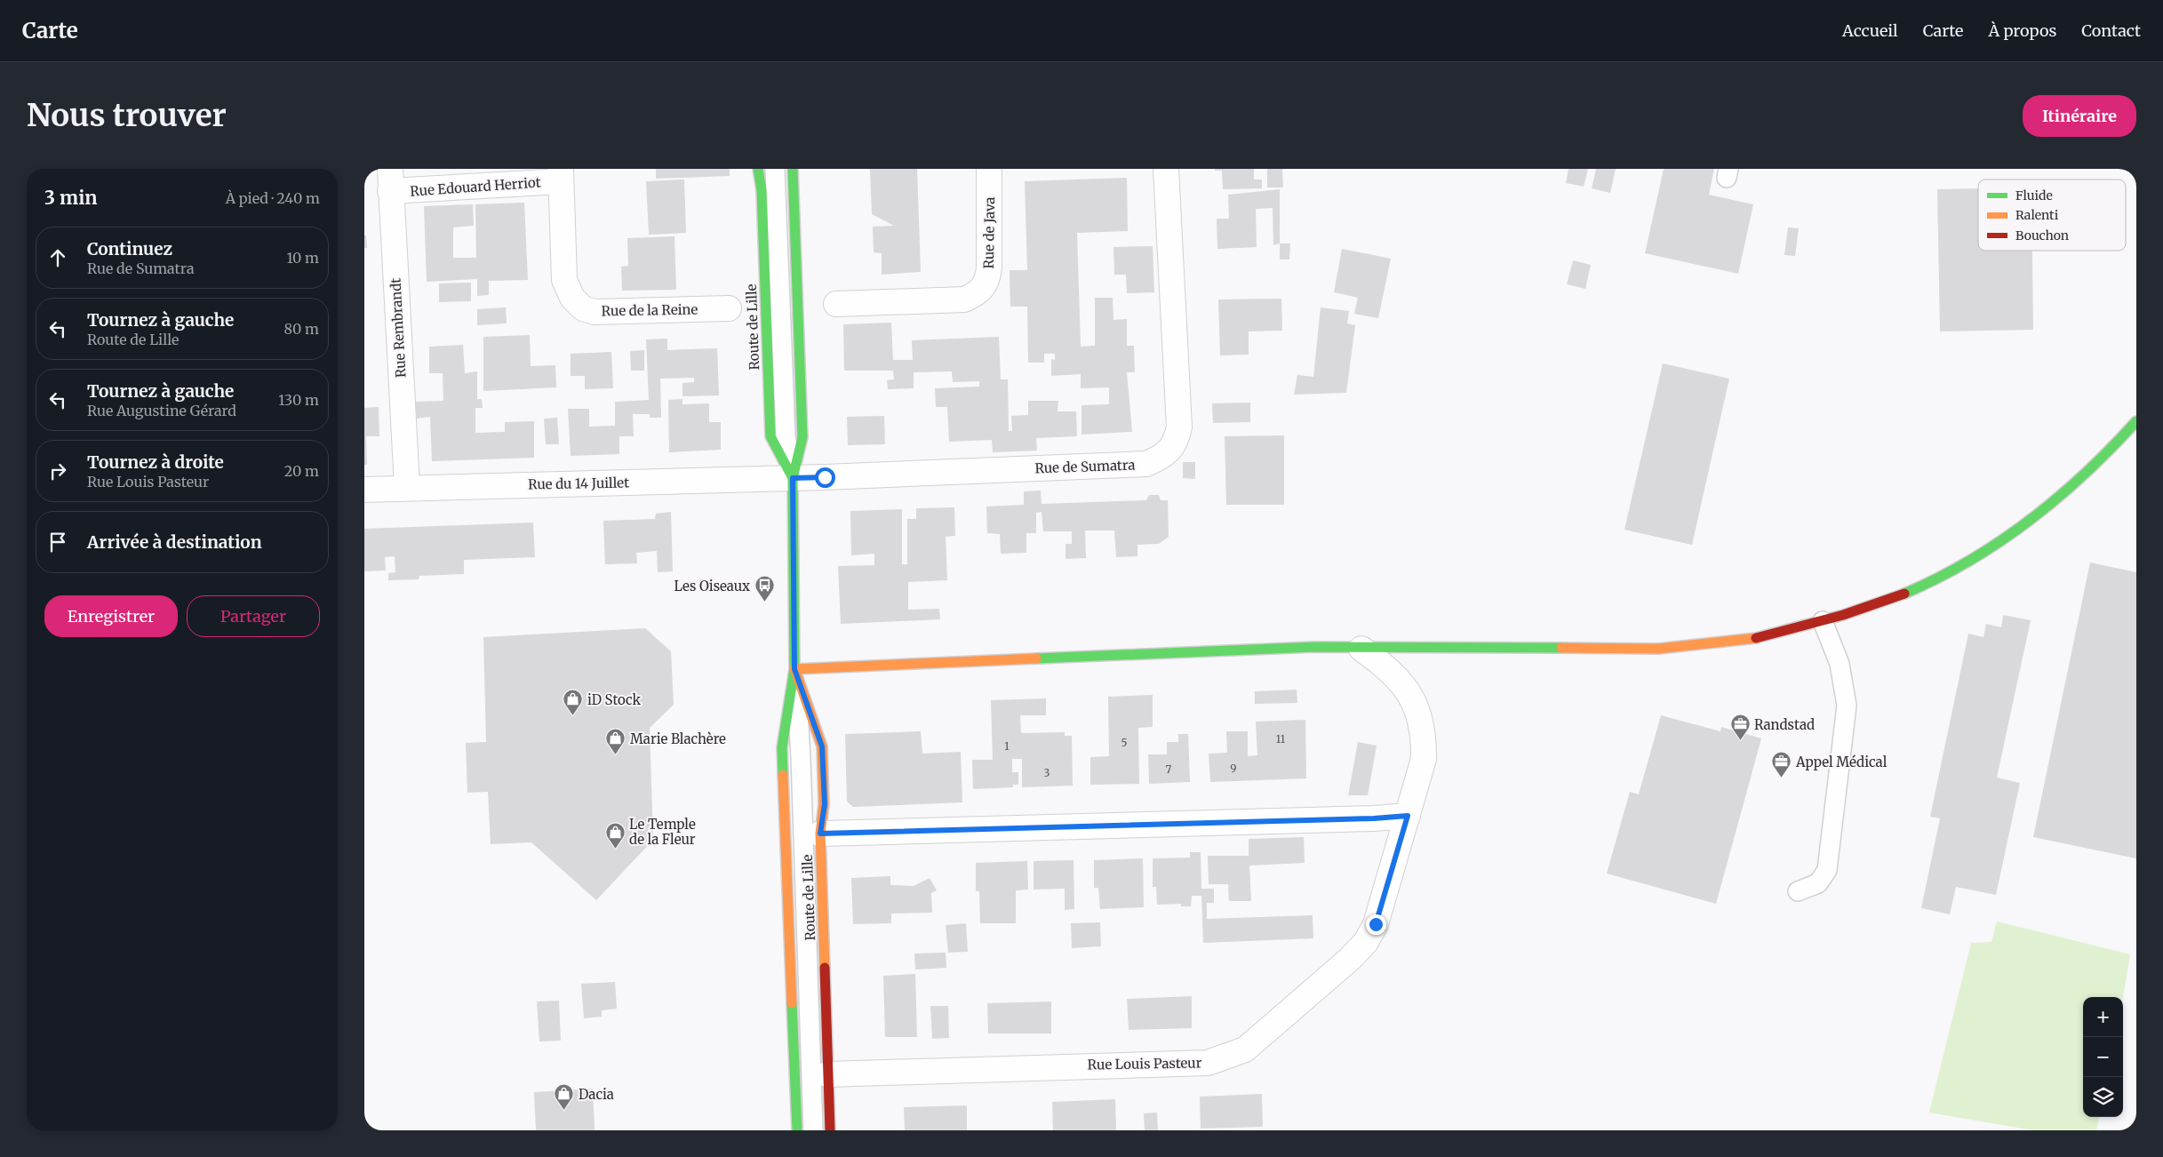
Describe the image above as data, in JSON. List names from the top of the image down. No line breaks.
{"streets":{"main road":["Route de Lille"],"street":["Rue Edouard Herriot","Rue de Java","Rue de la Reine","Rue Rembrandt","Rue de Sumatra","Rue du 14 Juillet","Rue Louis Pasteur"]},"crossings":[["Rue Edouard Herriot","Rue de la Reine"],["Rue Edouard Herriot","Rue Rembrandt"],["Route de Lille","Rue de Sumatra"],["Route de Lille","Rue du 14 Juillet"],["Route de Lille","Rue Louis Pasteur"],["Rue Rembrandt","Rue du 14 Juillet"],["Rue de Sumatra","Rue du 14 Juillet"]],"places":{"bus stop":["Les Oiseaux"],"shop":["iD Stock","Marie Blachère","Le Temple de la Fleur","Dacia"],"office":["Randstad","Appel Médical"]},"house_numbers":["11","5","1","9","7","3"],"legend":["Fluide","Ralenti","Bouchon"],"page":{"header":"Carte","nav":["Accueil","Carte","À propos","Contact"],"buttons":["Itinéraire",["Enregistrer","Partager"]],"title":"Nous trouver","heading":["3 min","À pied · 240 m"],"list":[["Continuez","Rue de Sumatra","10 m"],["Tournez à gauche","Route de Lille","80 m"],["Tournez à gauche","Rue Augustine Gérard","130 m"],["Tournez à droite","Rue Louis Pasteur","20 m"],"Arrivée à destination"],"map_buttons":["+","−"]}}
